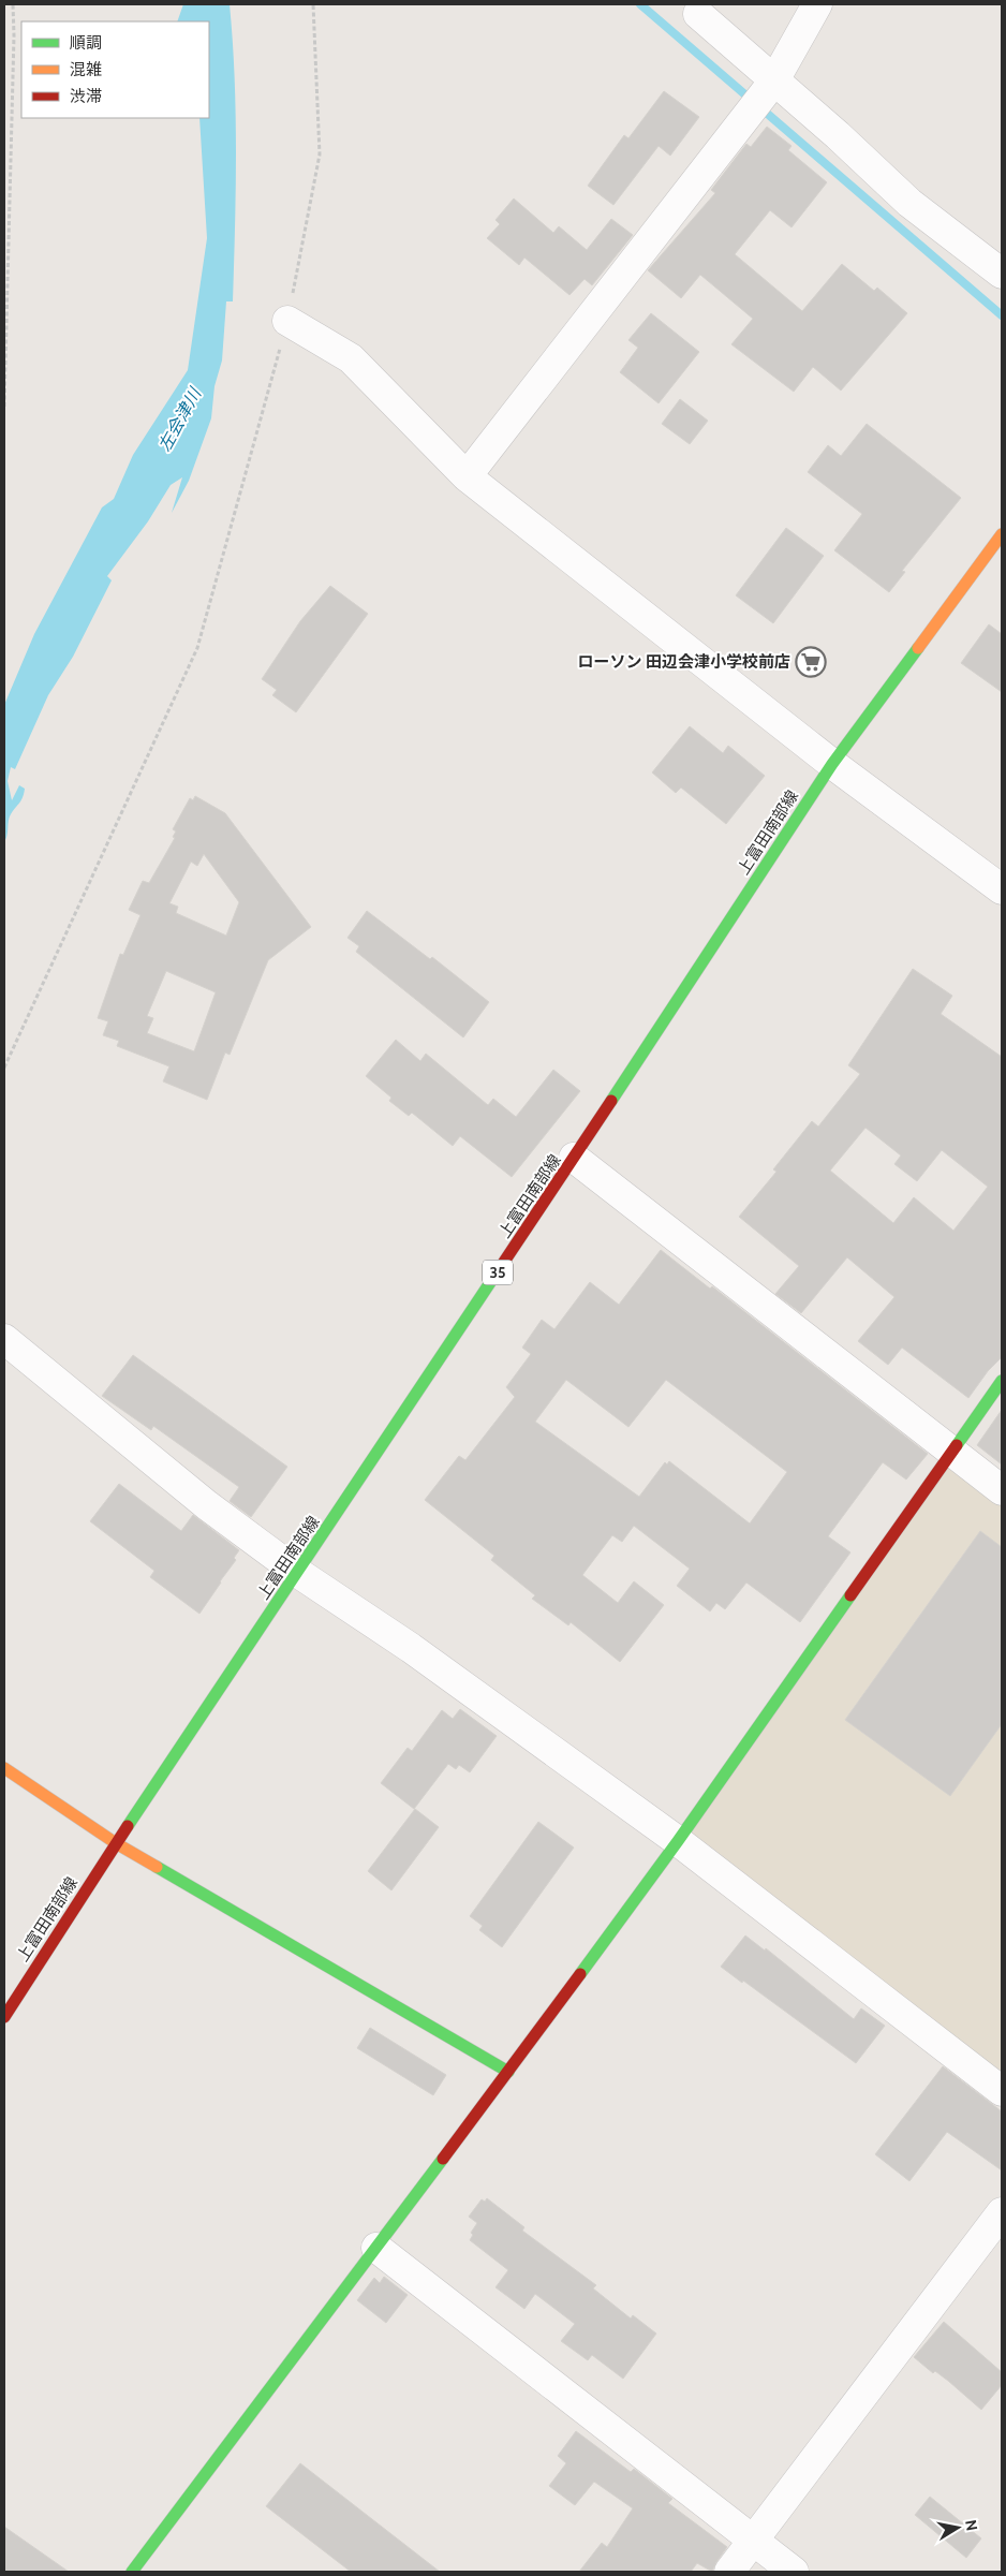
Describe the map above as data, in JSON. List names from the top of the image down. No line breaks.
{"streets":{"street":["上富田南部線","35"]},"water":["左会津川"],"places":{"supermarket":["ローソン 田辺会津小学校前店"]},"legend":["順調","混雑","渋滞"],"north":"right"}
